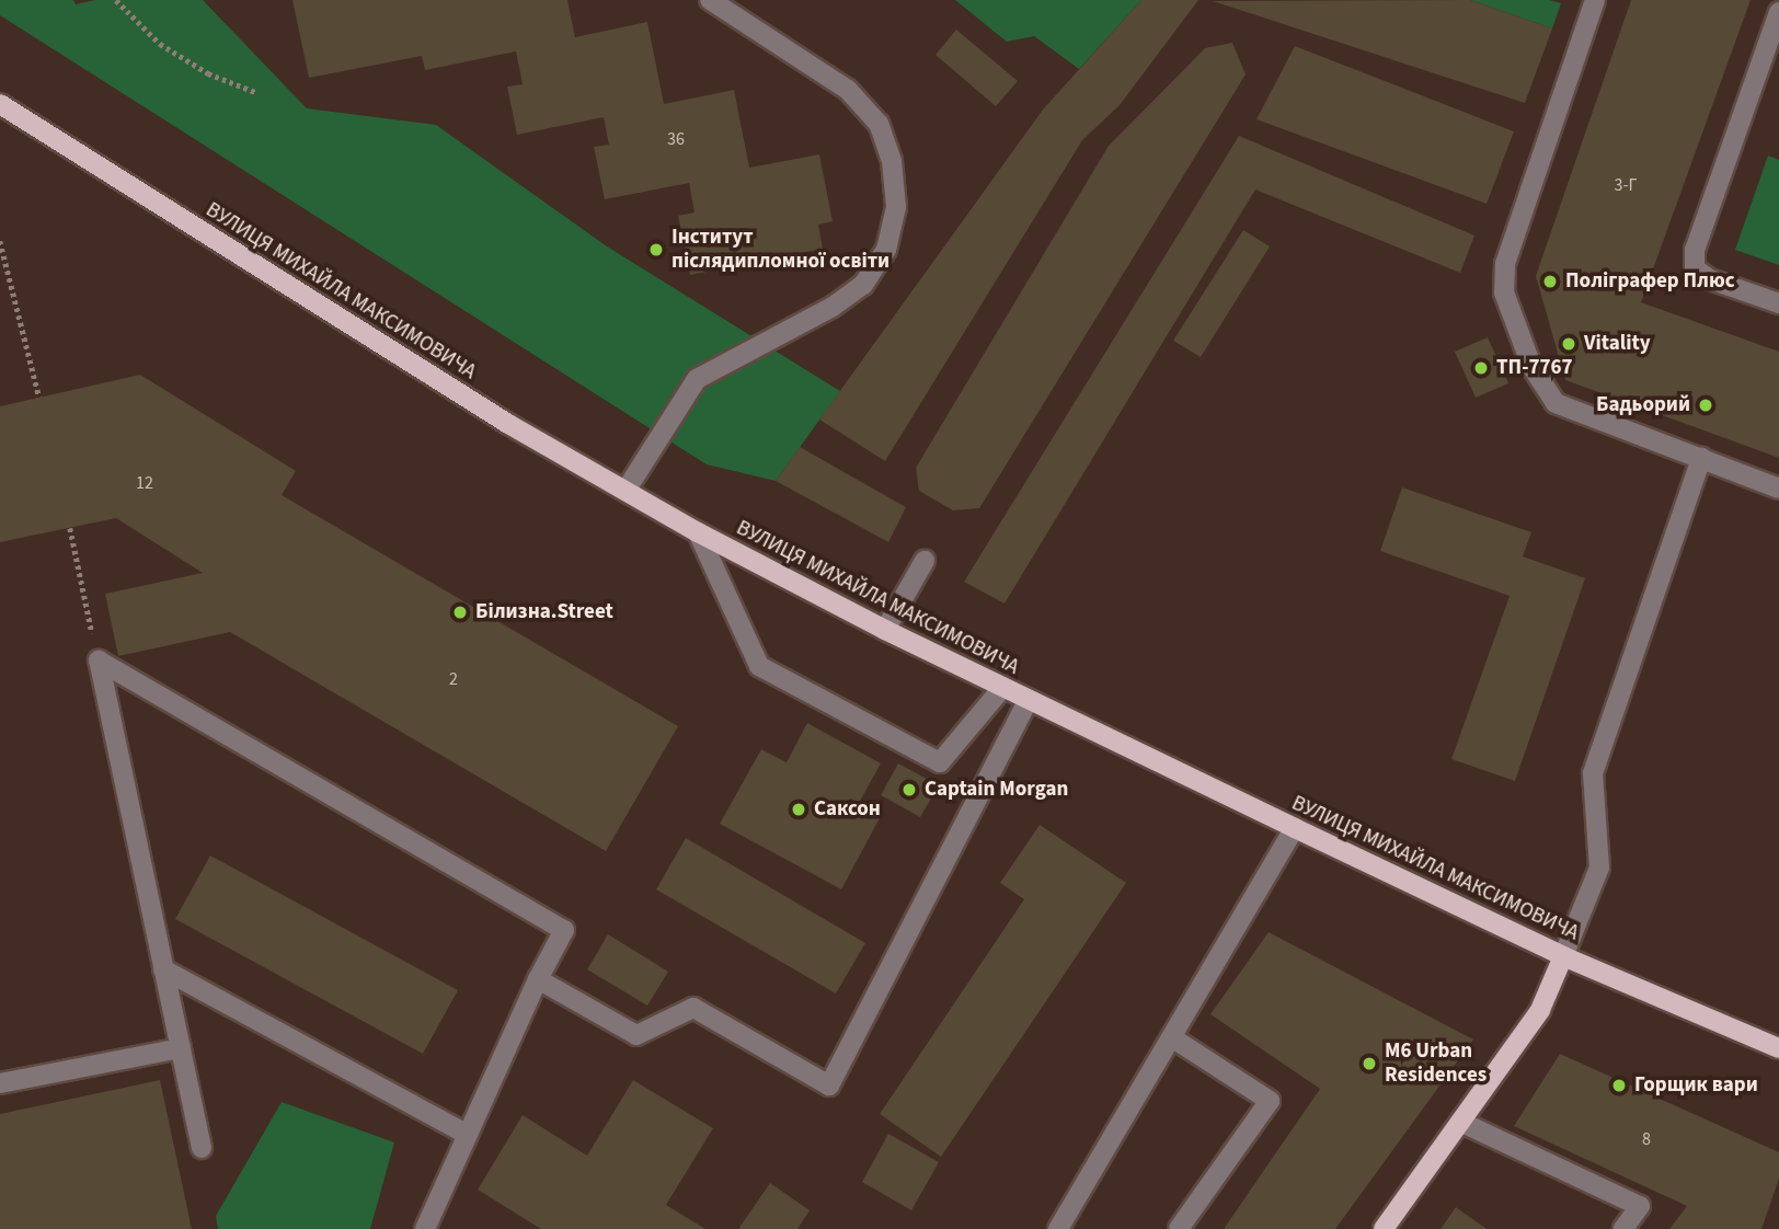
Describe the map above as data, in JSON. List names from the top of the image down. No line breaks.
{"streets":{"main road":["ВУЛИЦЯ МИХАЙЛА МАКСИМОВИЧА"]},"places":["Інститут післядипломної освіти","Поліграфер Плюс","Vitality","ТП-7767","Бадьорий","Білизна.Street","Captain Morgan","Саксон","M6 Urban Residences","Горщик вари"],"house_numbers":["36","3-Г","12","2","8"]}
